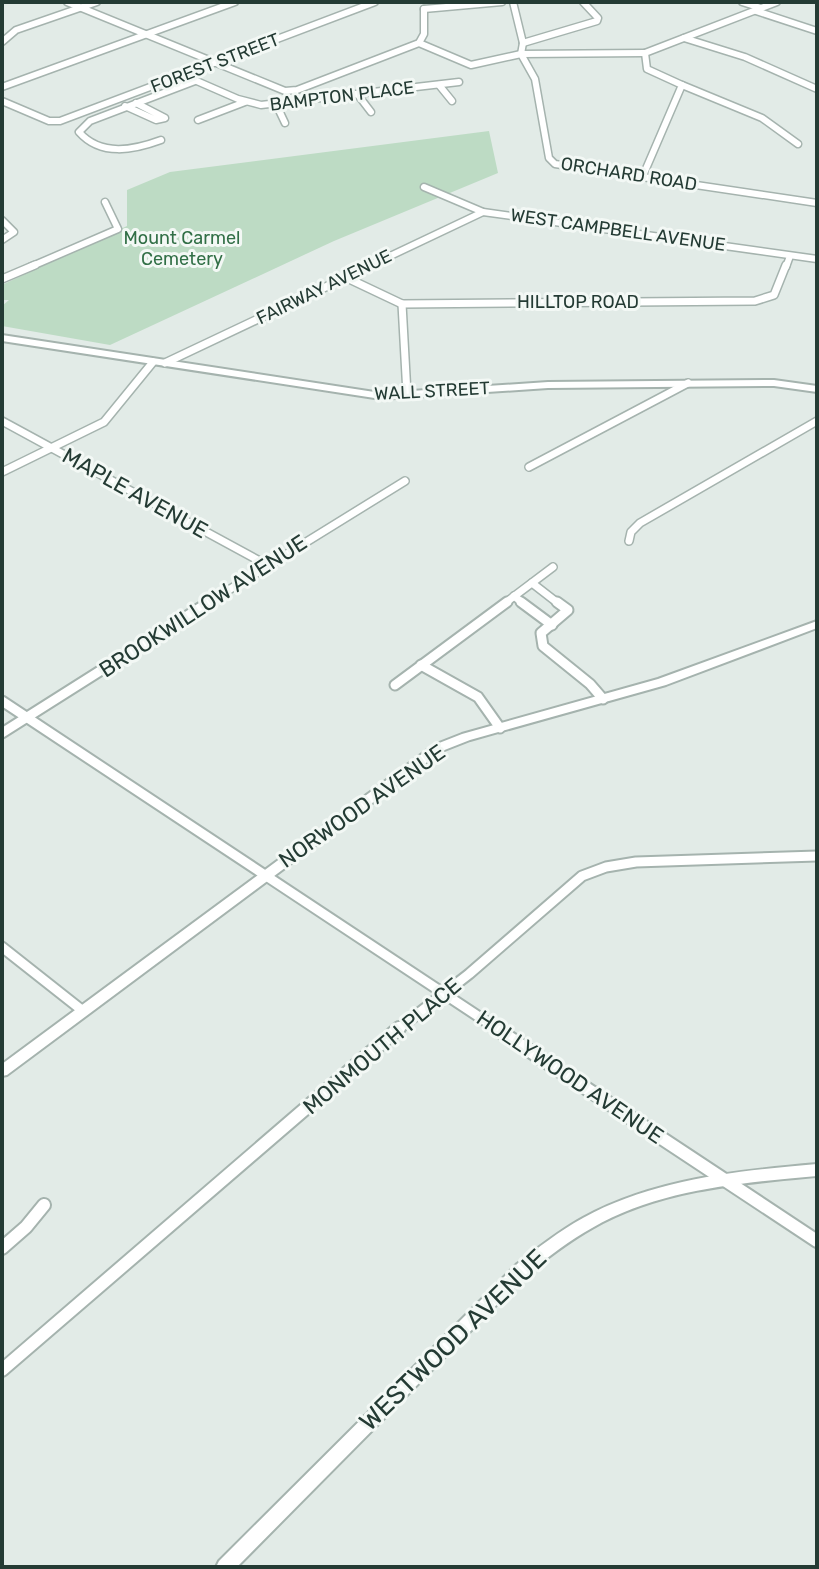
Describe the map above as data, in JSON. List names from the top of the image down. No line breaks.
{"streets":{"street":["FOREST STREET","BAMPTON PLACE","ORCHARD ROAD","WEST CAMPBELL AVENUE","FAIRWAY AVENUE","HILLTOP ROAD","WALL STREET","MAPLE AVENUE","BROOKWILLOW AVENUE","NORWOOD AVENUE","MONMOUTH PLACE","HOLLYWOOD AVENUE","WESTWOOD AVENUE"]},"crossings":[["FOREST STREET","BAMPTON PLACE"],["WEST CAMPBELL AVENUE","FAIRWAY AVENUE"],["WEST CAMPBELL AVENUE","HILLTOP ROAD"],["FAIRWAY AVENUE","HILLTOP ROAD"],["FAIRWAY AVENUE","WALL STREET"],["MAPLE AVENUE","BROOKWILLOW AVENUE"],["BROOKWILLOW AVENUE","HOLLYWOOD AVENUE"],["NORWOOD AVENUE","HOLLYWOOD AVENUE"],["MONMOUTH PLACE","HOLLYWOOD AVENUE"],["HOLLYWOOD AVENUE","WESTWOOD AVENUE"]],"parks":["Mount Carmel Cemetery"]}
